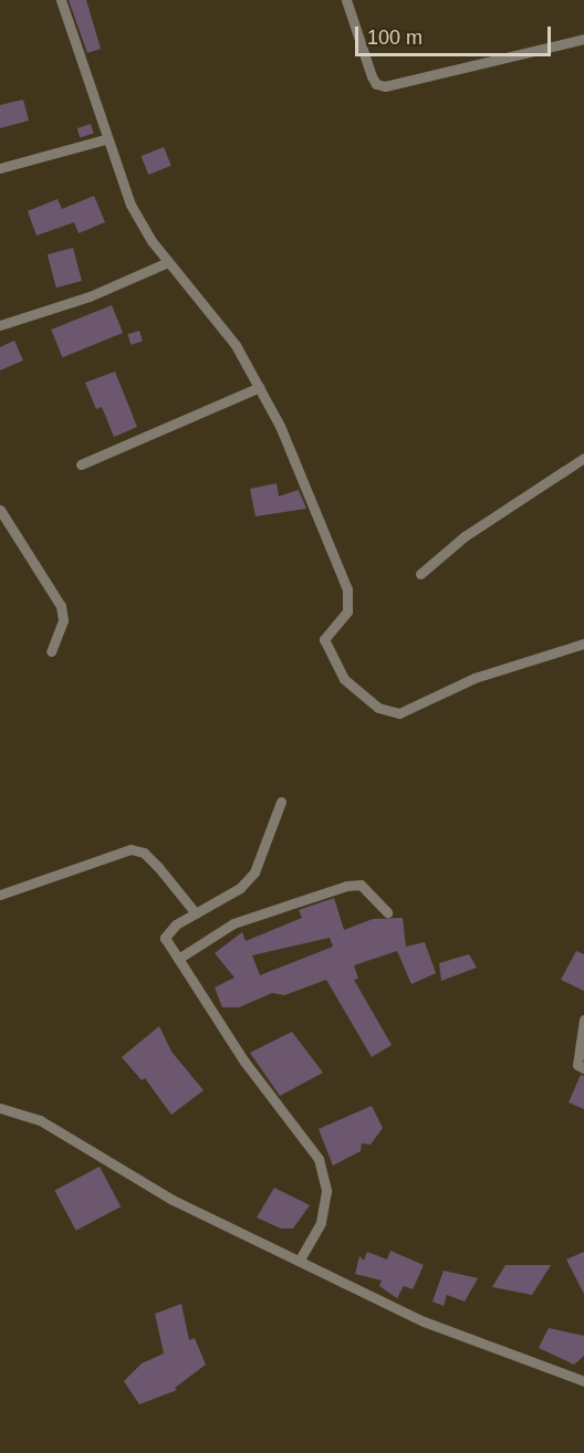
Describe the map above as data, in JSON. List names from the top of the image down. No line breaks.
{"scale_bar":"100 m"}
